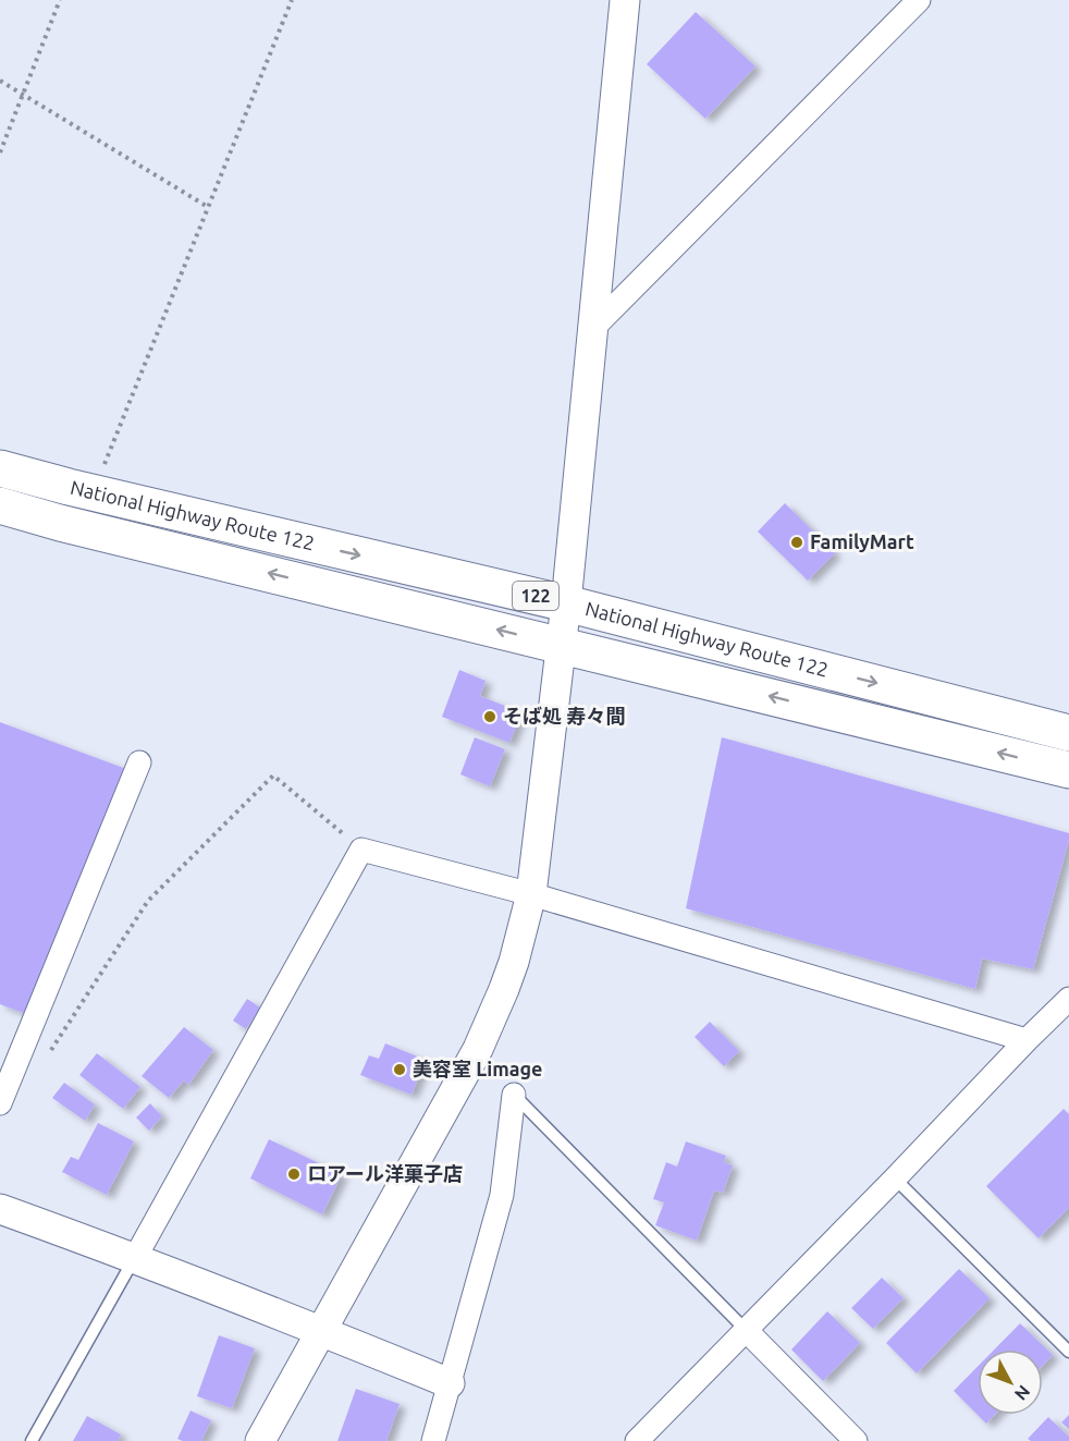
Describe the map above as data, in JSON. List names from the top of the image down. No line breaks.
{"streets":{"highway":["National Highway Route 122","122"]},"places":["FamilyMart","そば処 寿々間","美容室 Limage","ロアール洋菓子店"],"north":"bottom right"}
